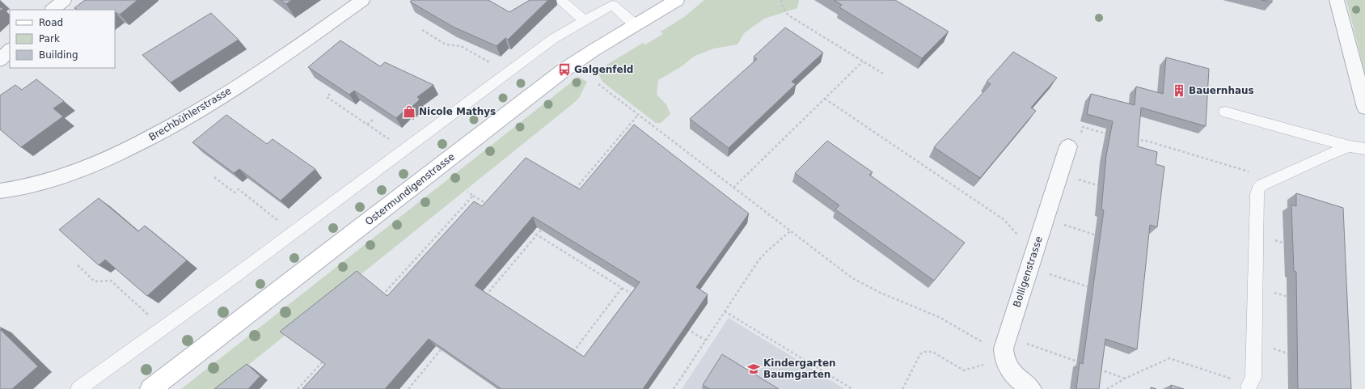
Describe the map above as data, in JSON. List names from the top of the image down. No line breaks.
{"streets":{"main road":["Ostermundigenstrasse"],"street":["Brechbühlerstrasse","Bolligenstrasse"]},"places":{"bus stop":["Galgenfeld"],"building":["Bauernhaus"],"shop":["Nicole Mathys"],"school or university":["Kindergarten Baumgarten"]},"legend":["Road","Park","Building"]}
